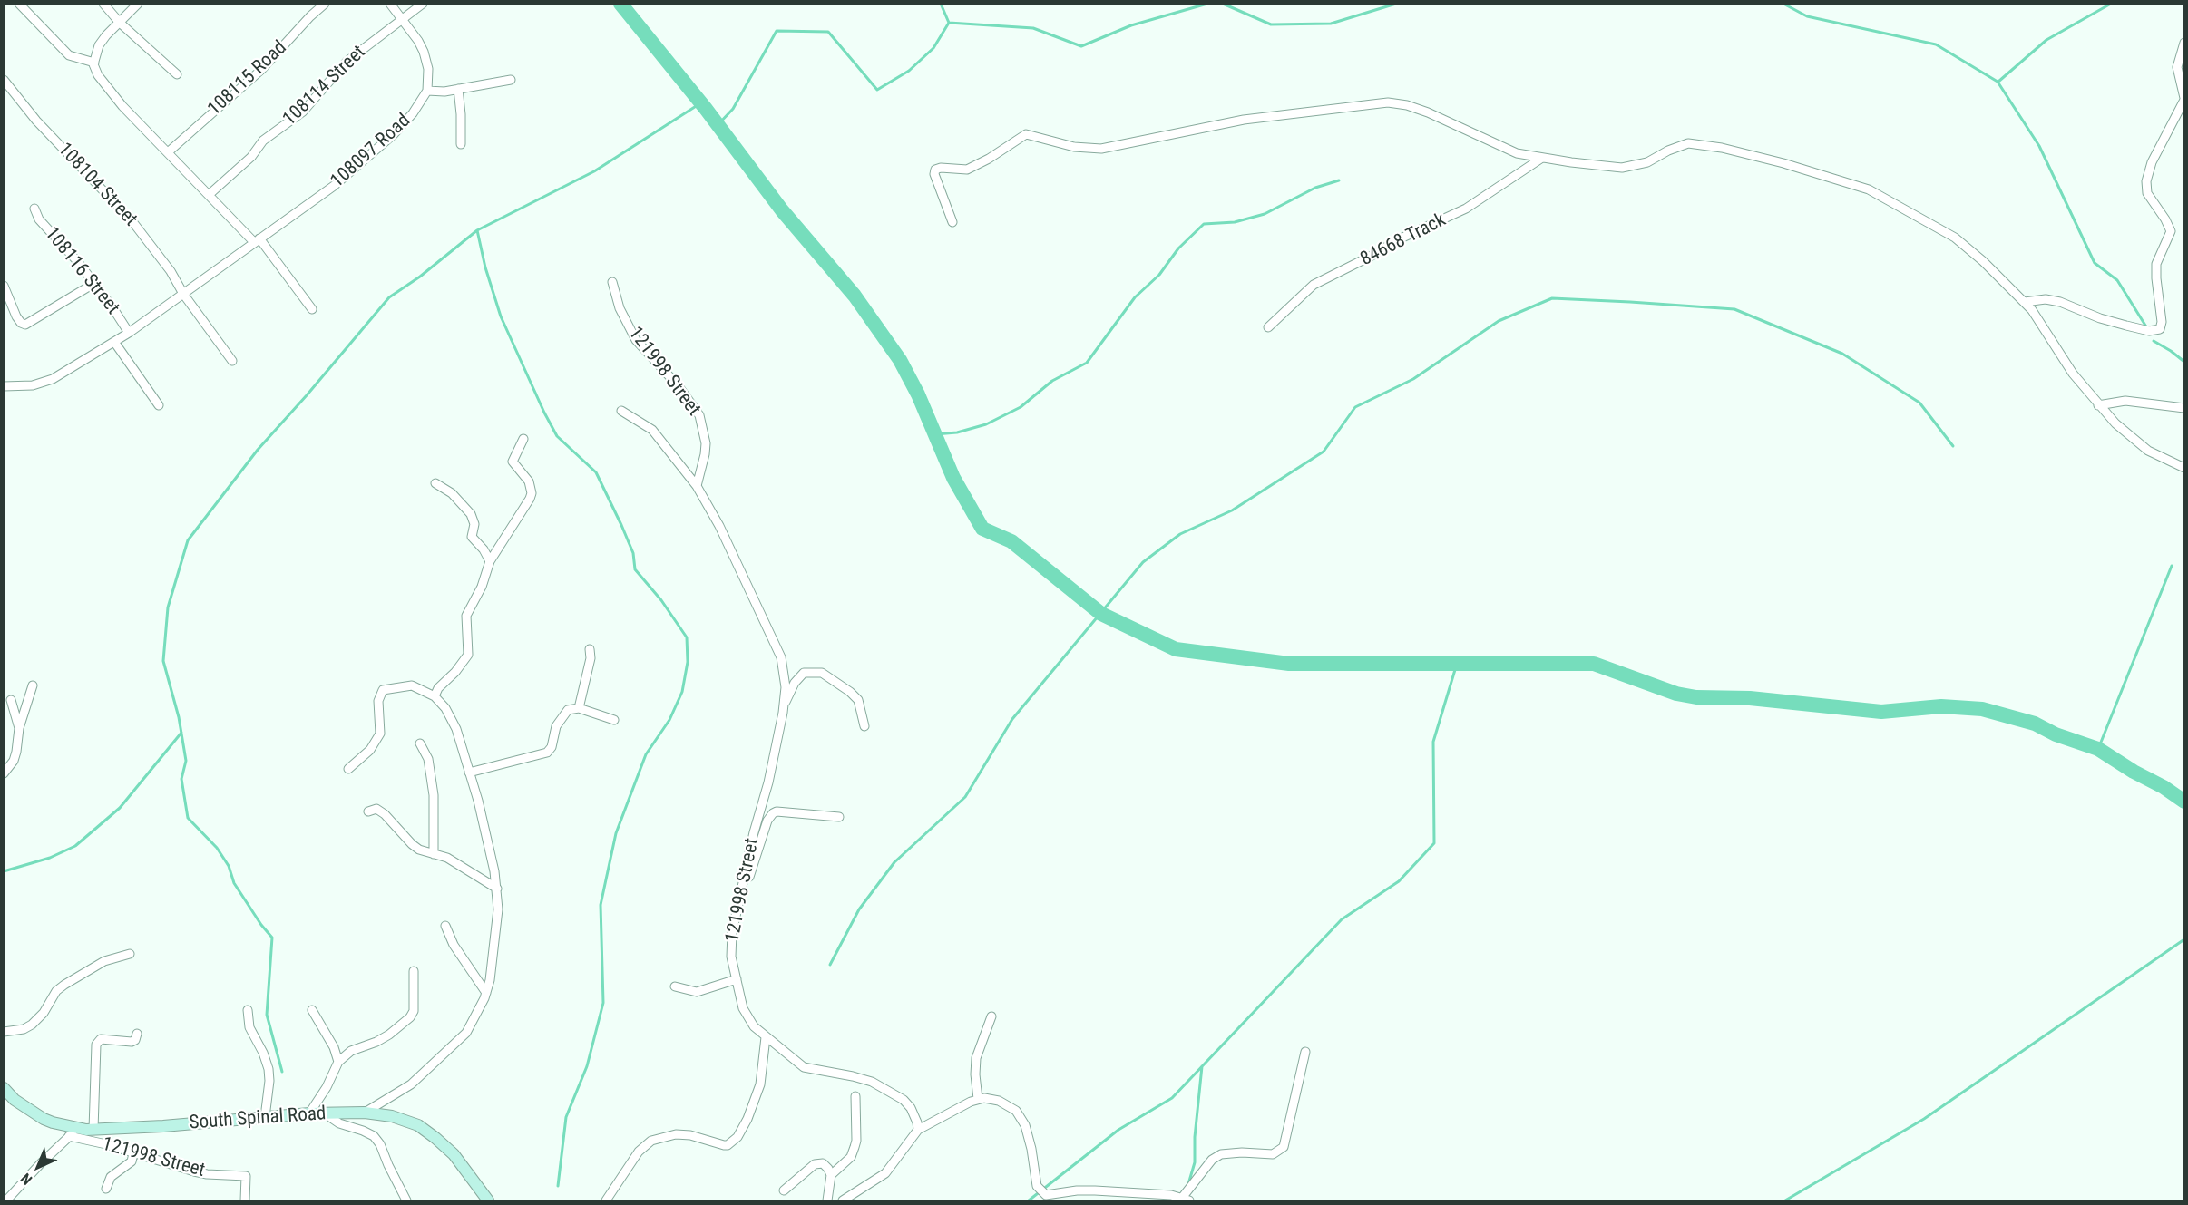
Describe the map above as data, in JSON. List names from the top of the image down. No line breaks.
{"streets":{"street":["108115 Road","108114 Street","108097 Road","108104 Street","84668 Track","108116 Street","121998 Street","South Spinal Road"]},"crossings":[["108097 Road","108104 Street"],["108097 Road","108116 Street"],["121998 Street","South Spinal Road"]],"north":"bottom left"}
